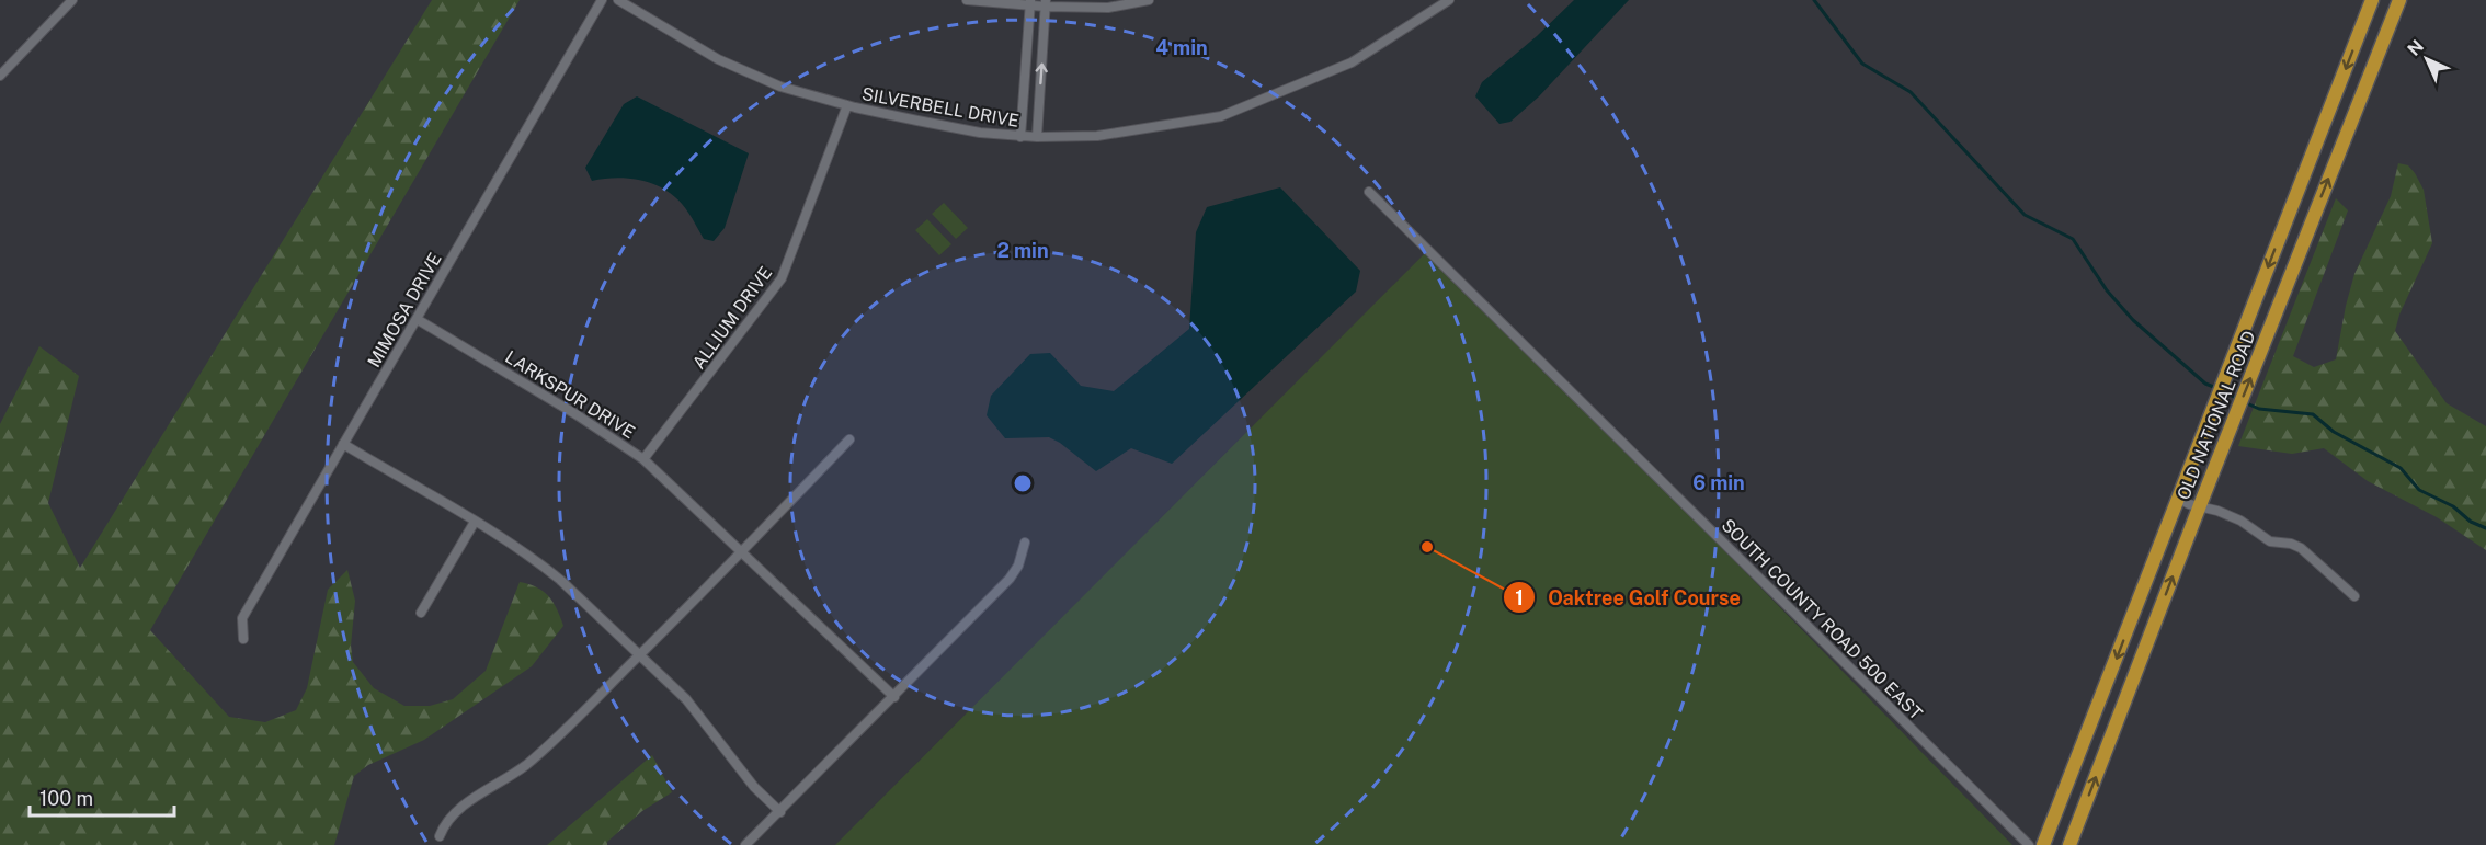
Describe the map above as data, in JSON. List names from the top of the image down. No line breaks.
{"streets":{"main road":["OLD NATIONAL ROAD"],"street":["SILVERBELL DRIVE","MIMOSA DRIVE","ALLIUM DRIVE","LARKSPUR DRIVE","SOUTH COUNTY ROAD 500 EAST"]},"crossings":[["SILVERBELL DRIVE","ALLIUM DRIVE"],["MIMOSA DRIVE","LARKSPUR DRIVE"],["ALLIUM DRIVE","LARKSPUR DRIVE"]],"places":["Oaktree Golf Course"],"scale_bar":"100 m","north":"top left","rings":["4 min","2 min","6 min"]}
